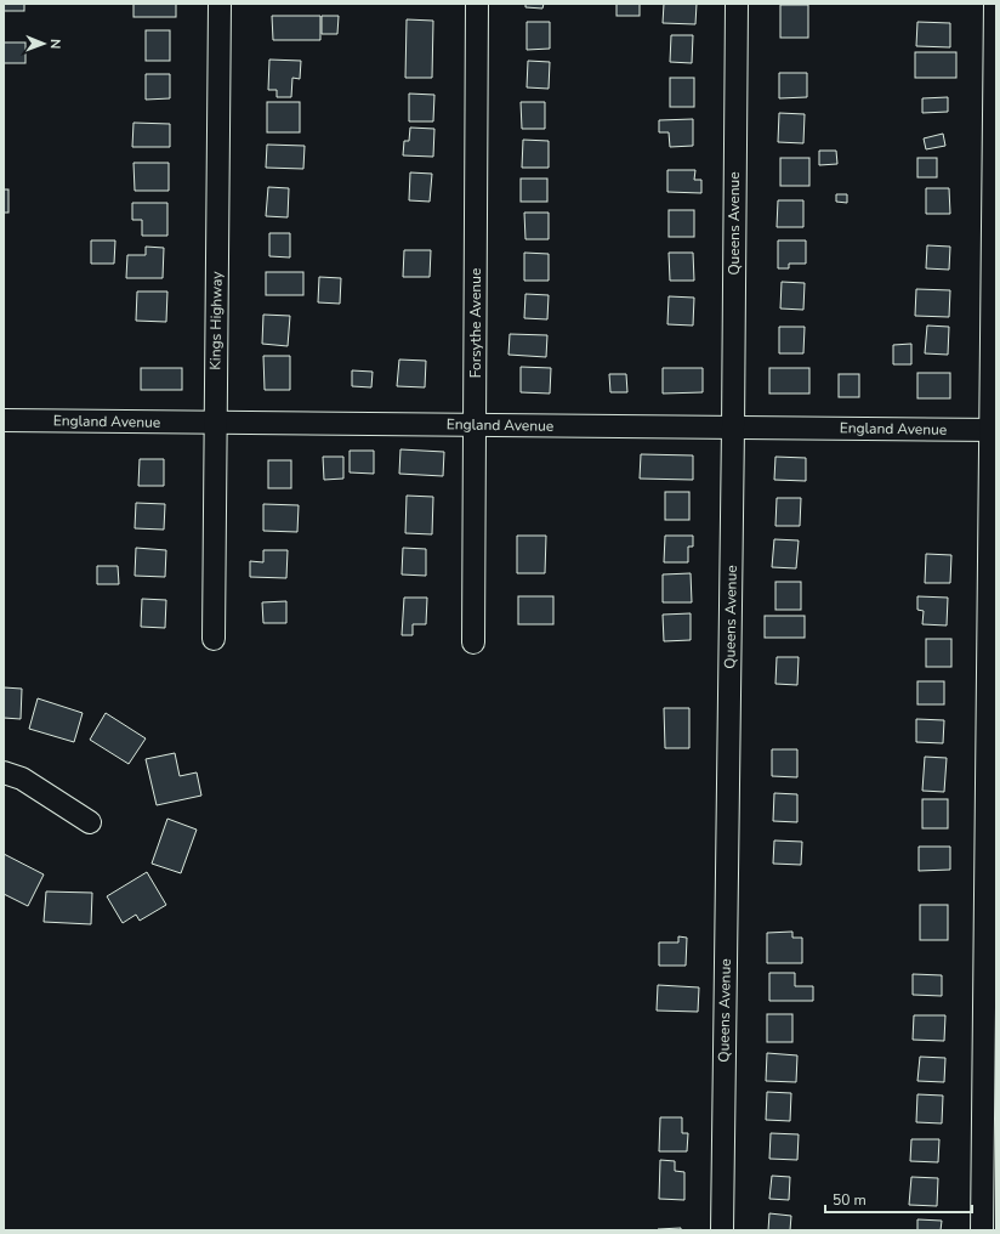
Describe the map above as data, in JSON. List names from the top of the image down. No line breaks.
{"streets":{"street":["Queens Avenue","Kings Highway","Forsythe Avenue","England Avenue"]},"crossings":[["Queens Avenue","England Avenue"],["Kings Highway","England Avenue"],["Forsythe Avenue","England Avenue"]],"scale_bar":"50 m","north":"right"}
